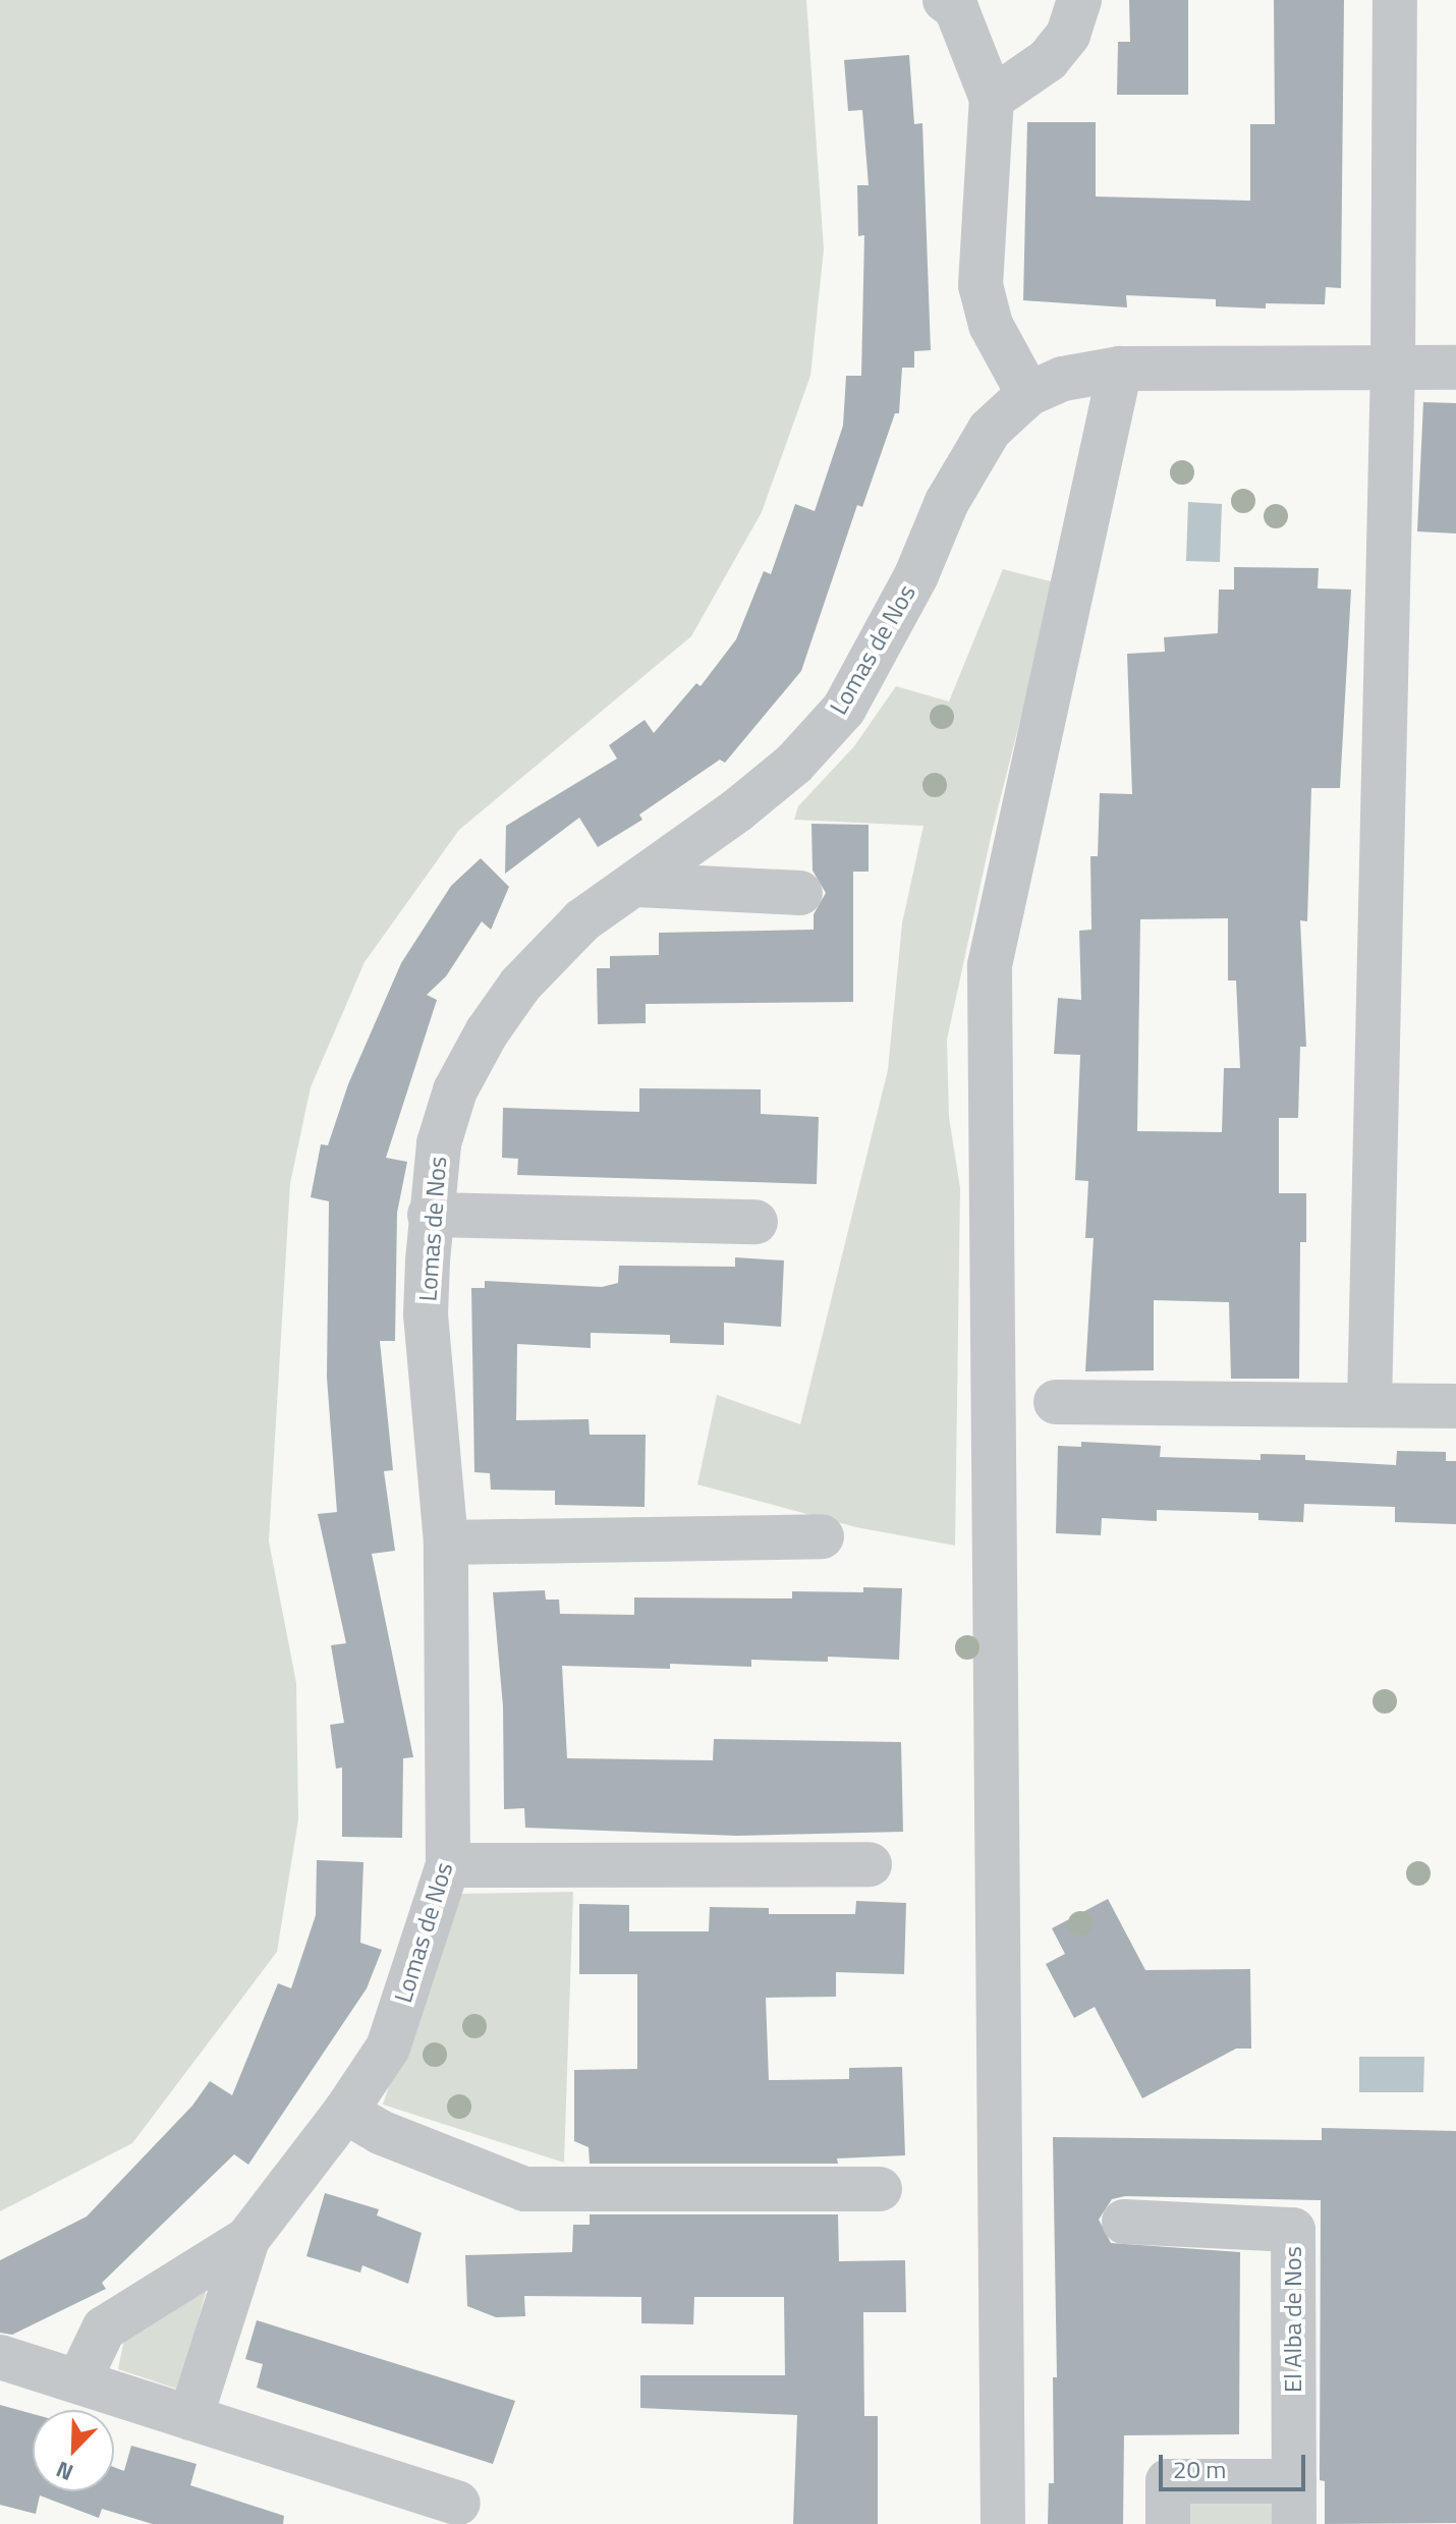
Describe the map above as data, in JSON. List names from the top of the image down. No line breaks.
{"streets":{"street":["Lomas de Nos","El Alba de Nos"]},"scale_bar":"20 m","north":"bottom left"}
